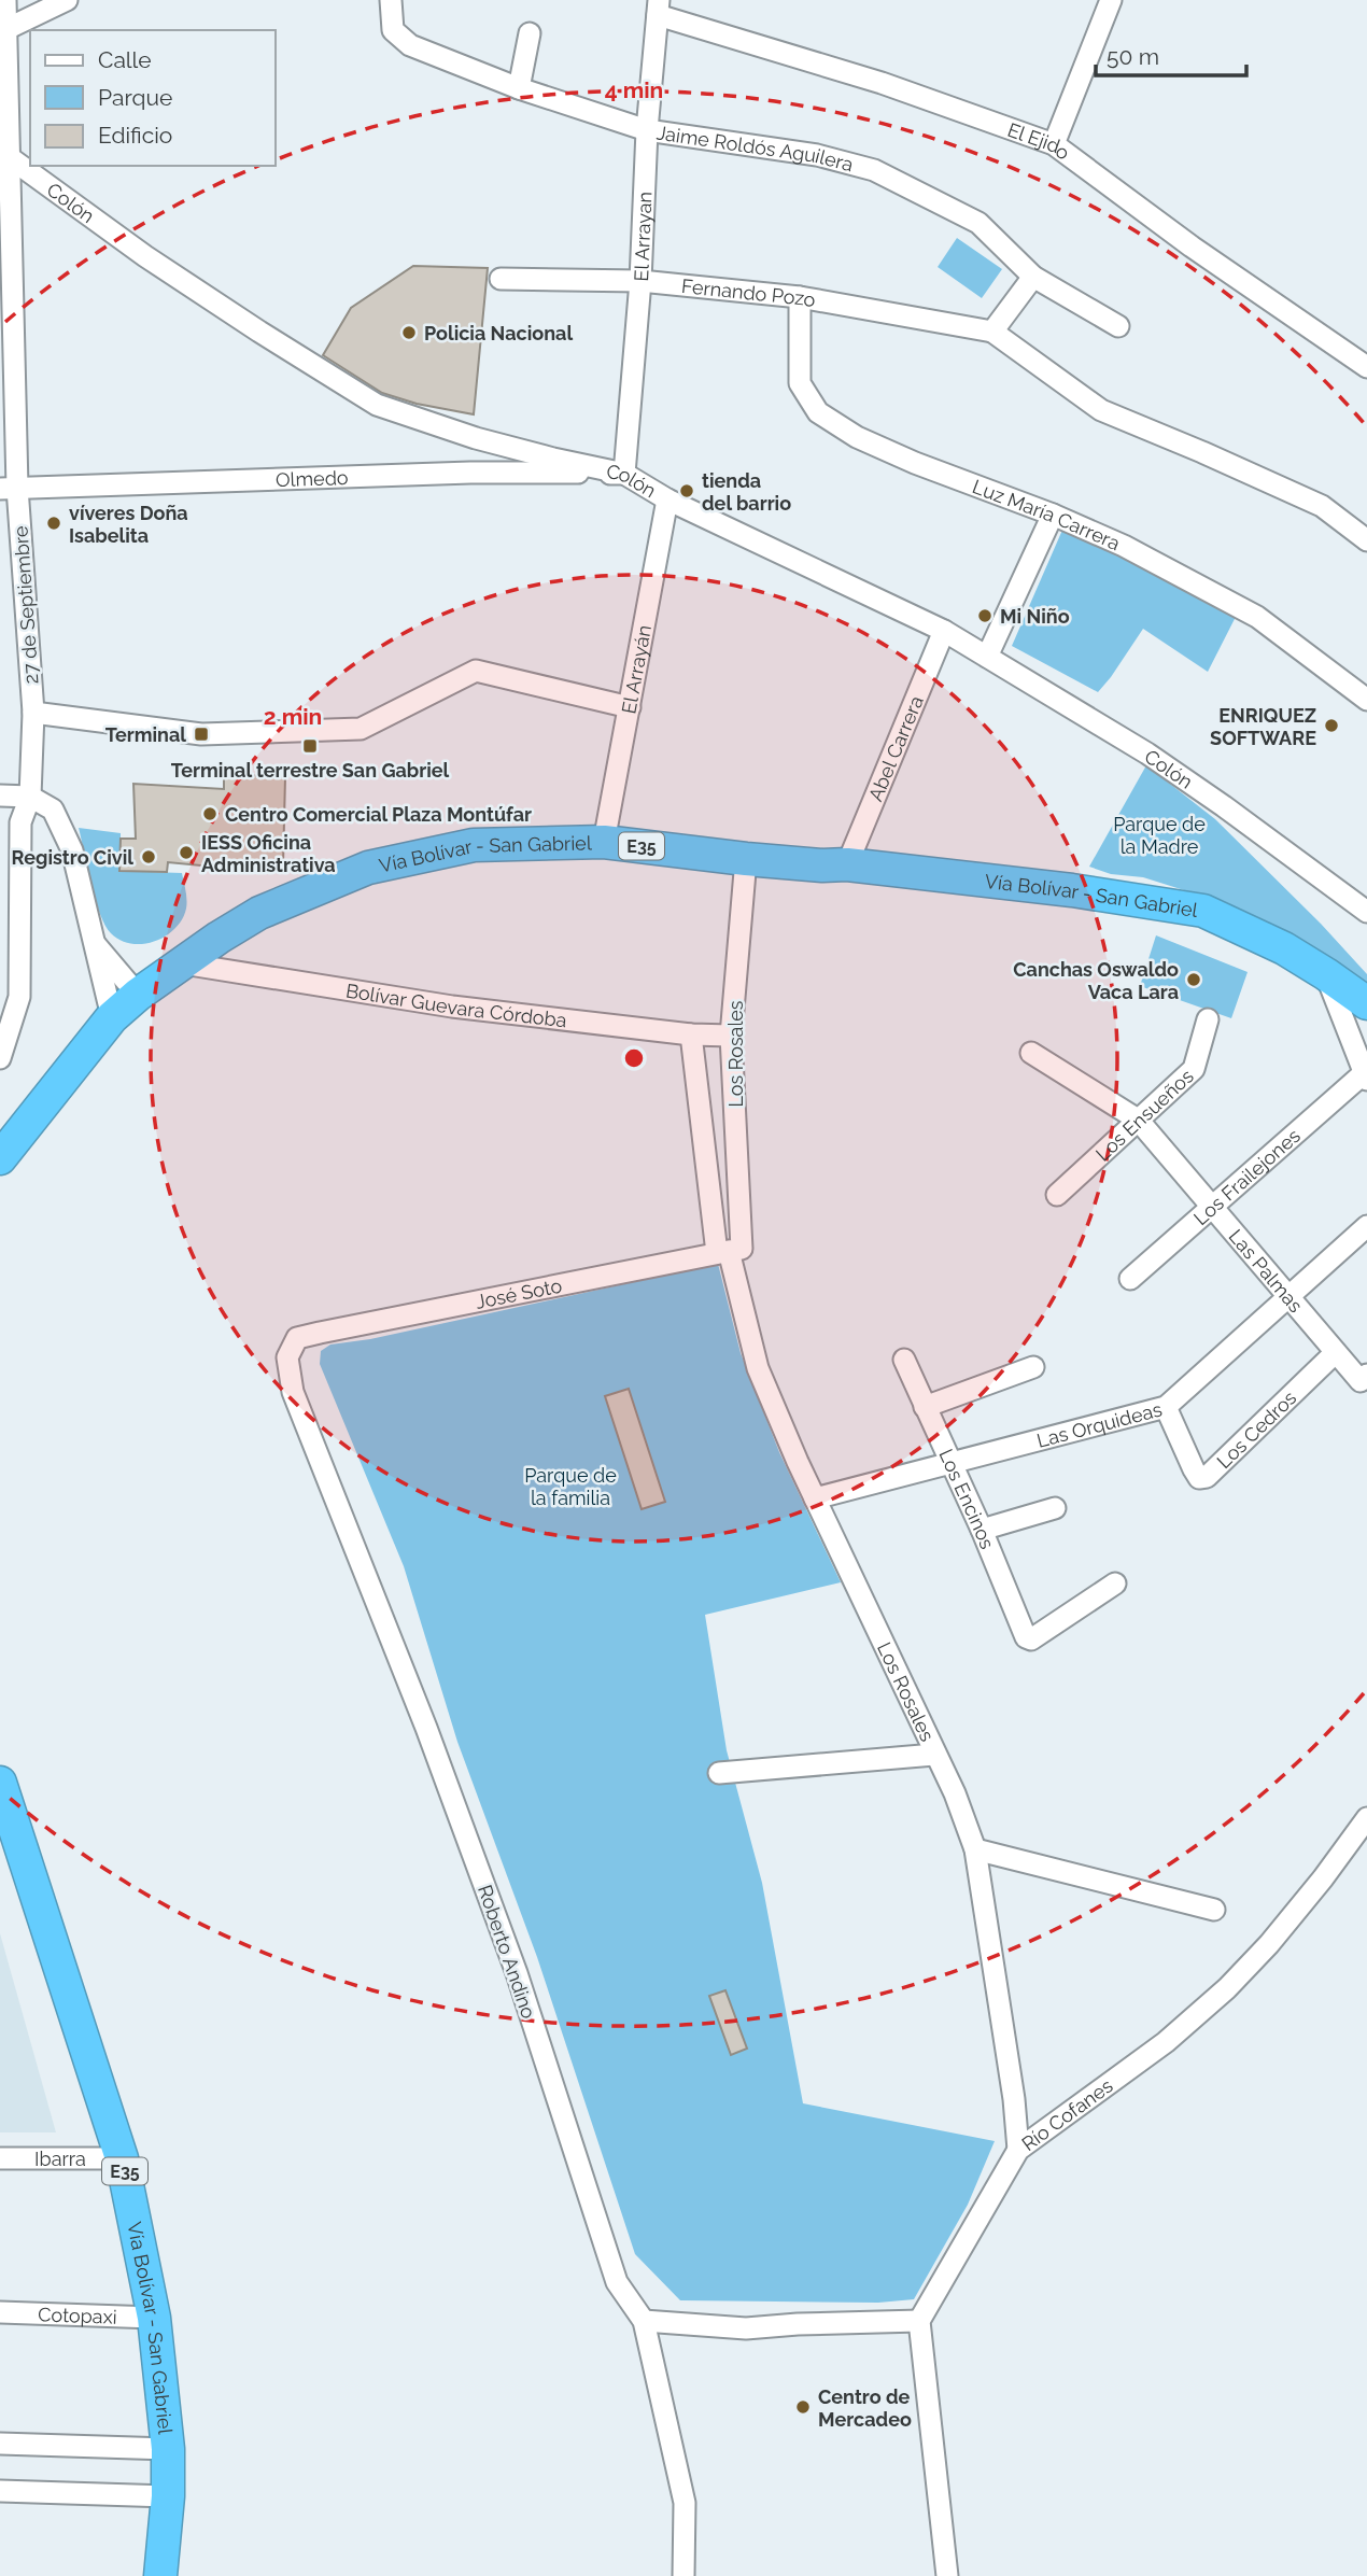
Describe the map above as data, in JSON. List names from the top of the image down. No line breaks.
{"streets":{"highway":["E35","Vía Bolívar - San Gabriel"],"street":["El Ejido","Jaime Roldós Aguilera","Colón","El Arrayan","Fernando Pozo","Olmedo","Luz María Carrera","27 de Septiembre","El Arrayán","Abel Carrera","Bolívar Guevara Córdoba","Los Rosales","Los Ensueños","Los Frailejones","Las Palmas","José Soto","Las Orquideas","Los Cedros","Los Encinos","Roberto Andino","Río Cofanes","Ibarra","Cotopaxi"]},"crossings":[["El Ejido","El Arrayan"],["Jaime Roldós Aguilera","El Arrayan"],["Colón","El Arrayan"],["Colón","Olmedo"],["Colón","27 de Septiembre"],["Colón","El Arrayán"],["Colón","Abel Carrera"],["El Arrayan","Fernando Pozo"],["El Arrayan","Olmedo"],["Fernando Pozo","Luz María Carrera"],["Olmedo","27 de Septiembre"],["El Arrayán","Vía Bolívar - San Gabriel"],["Abel Carrera","Vía Bolívar - San Gabriel"],["Vía Bolívar - San Gabriel","Bolívar Guevara Córdoba"],["Vía Bolívar - San Gabriel","Los Rosales"],["Vía Bolívar - San Gabriel","Ibarra"],["Vía Bolívar - San Gabriel","Cotopaxi"],["Bolívar Guevara Córdoba","Los Rosales"],["Los Rosales","José Soto"],["Los Rosales","Las Orquideas"],["Los Rosales","Río Cofanes"],["Los Ensueños","Las Palmas"],["Los Frailejones","Las Palmas"],["Las Palmas","Las Orquideas"],["Las Palmas","Los Cedros"],["José Soto","Roberto Andino"],["Las Orquideas","Los Cedros"],["Las Orquideas","Los Encinos"]],"parks":["Parque de la Madre","Parque de la familia"],"places":{"other":["Policia Nacional","tienda del barrio","víveres Doña Isabelita","Mi Niño","ENRIQUEZ SOFTWARE","Centro Comercial Plaza Montúfar","IESS Oficina Administrativa","Registro Civil","Canchas Oswaldo Vaca Lara","Centro de Mercadeo"],"transit":["Terminal","Terminal terrestre San Gabriel"]},"legend":["Calle","Parque","Edificio"],"scale_bar":"50 m","rings":["4 min","2 min"]}
